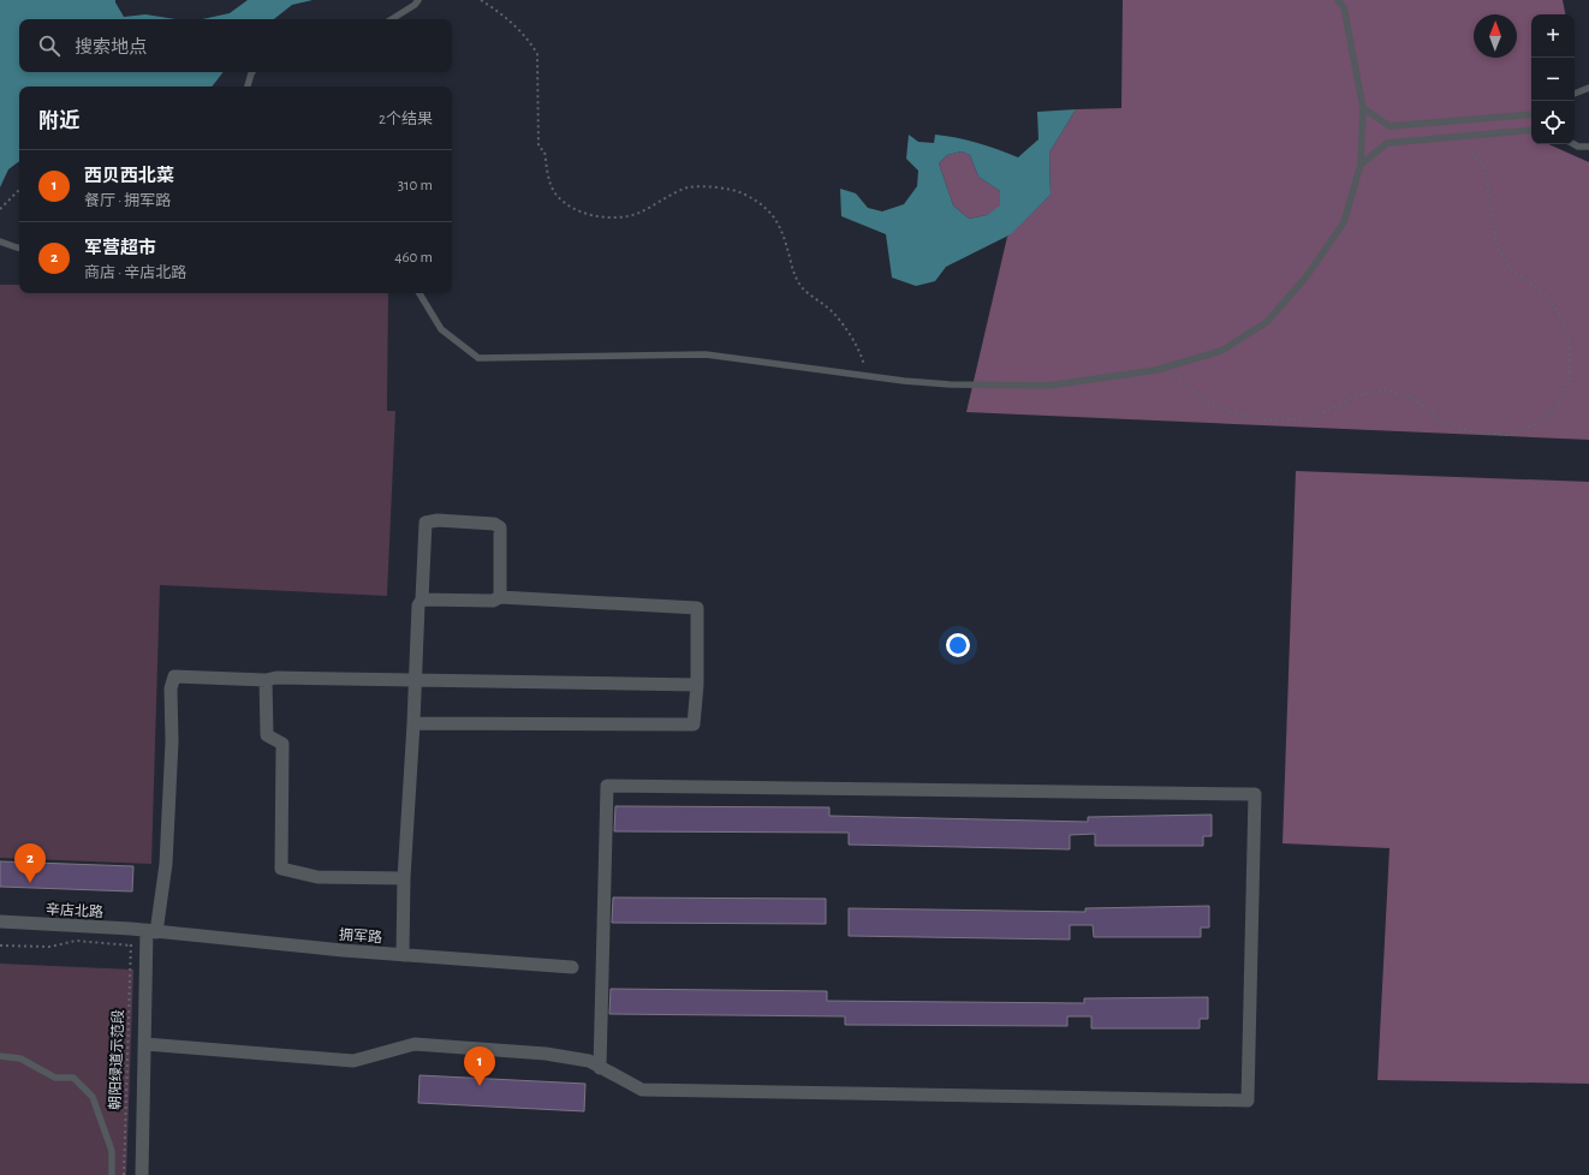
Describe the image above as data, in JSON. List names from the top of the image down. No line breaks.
{"streets":{"street":["辛店北路","拥军路"],"path":["朝阳绿道示范段"]},"crossings":[["辛店北路","拥军路"],["辛店北路","朝阳绿道示范段"]],"north":"top","page":{"map_buttons":["+","−"],"search":"搜索地点","heading":["附近","2个结果"],"list":[{"mark":"1","name":"西贝西北菜","note":"餐厅 · 拥军路","value":"310 m"},{"mark":"2","name":"军营超市","note":"商店 · 辛店北路","value":"460 m"}],"pins":["2","1"]}}
